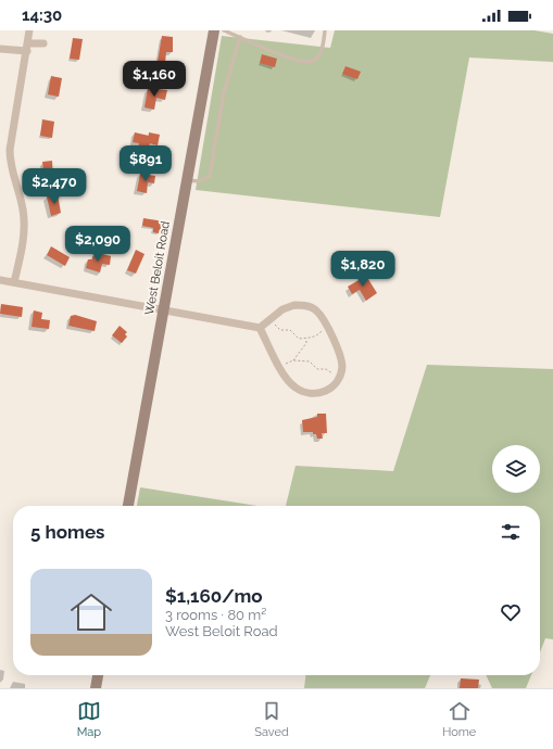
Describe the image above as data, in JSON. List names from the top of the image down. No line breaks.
{"streets":{"main road":["West Beloit Road"]},"page":{"status":"14:30","price":["$1,160","$891","$2,470","$2,090","$1,820"],"heading":"5 homes","list":[{"name":"$1,160/mo","note":"3 rooms · 80 m² · West Beloit Road"}],"tabs":["Map","Saved","Home"]}}
